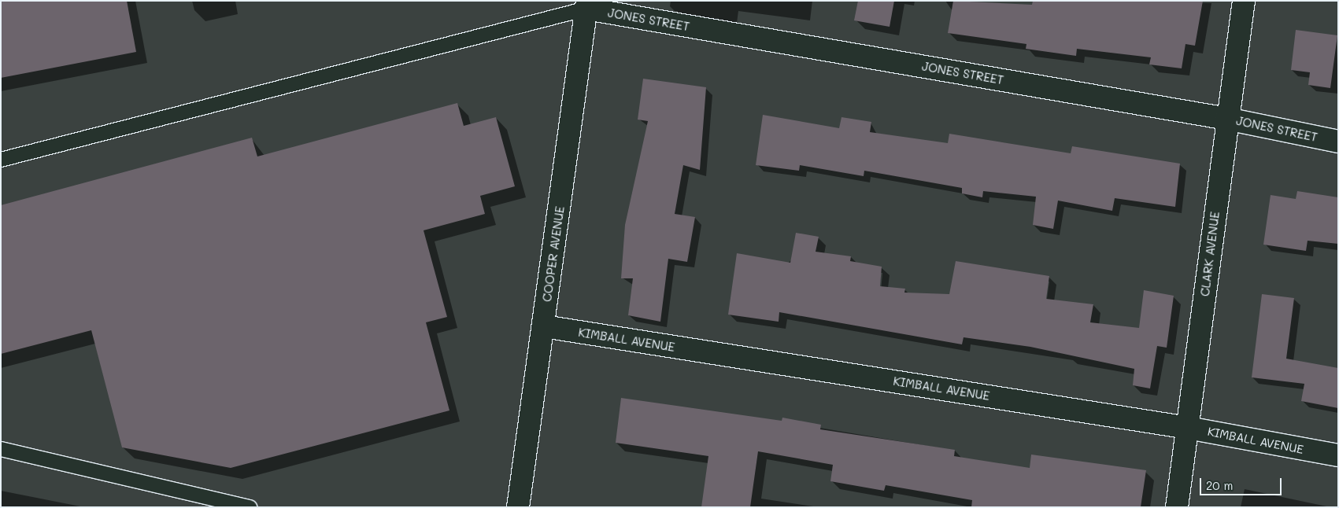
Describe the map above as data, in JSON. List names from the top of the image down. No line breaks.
{"streets":{"street":["JONES STREET","COOPER AVENUE","CLARK AVENUE","KIMBALL AVENUE"]},"crossings":[["JONES STREET","COOPER AVENUE"],["JONES STREET","CLARK AVENUE"],["COOPER AVENUE","KIMBALL AVENUE"],["CLARK AVENUE","KIMBALL AVENUE"]],"scale_bar":"20 m"}
